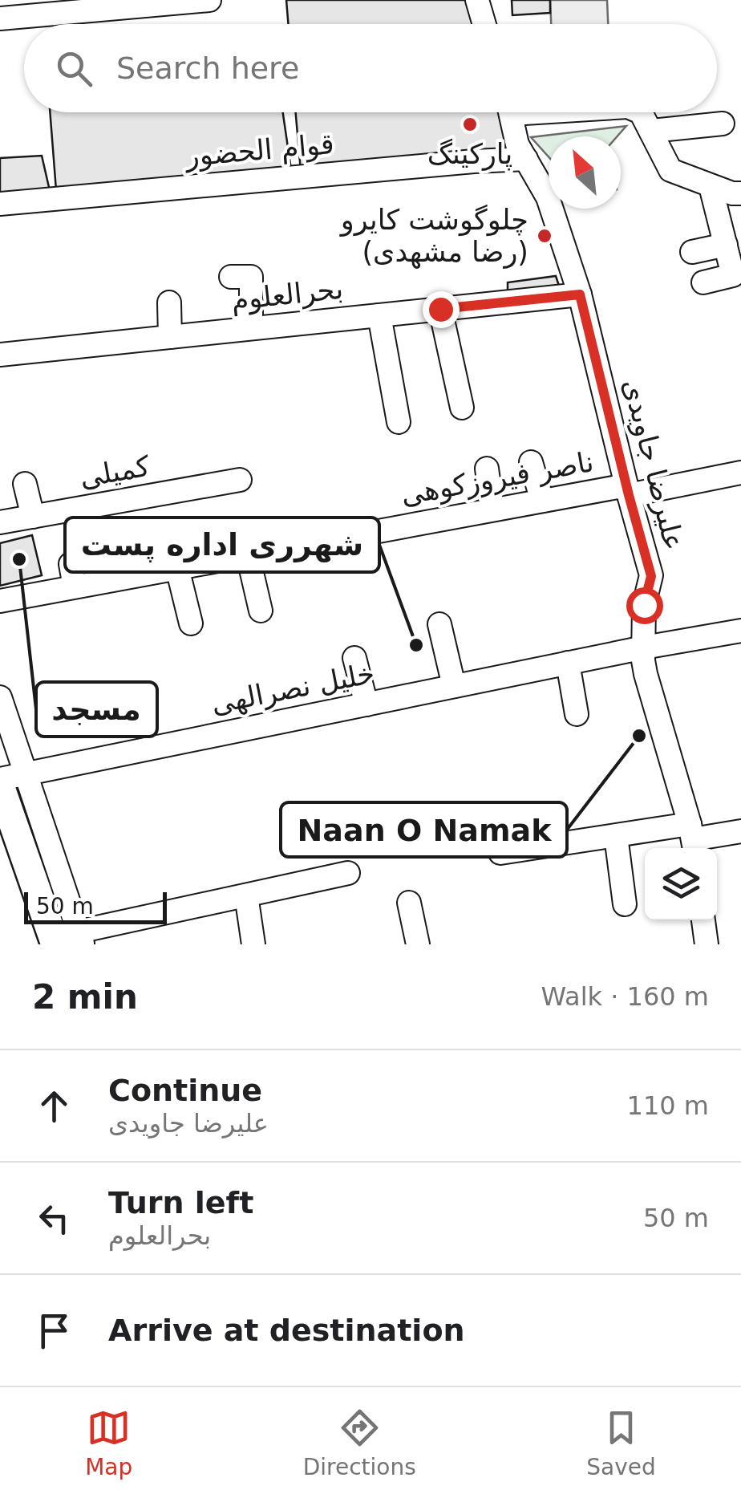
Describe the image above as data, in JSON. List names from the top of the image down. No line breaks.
{"streets":{"street":["قوام الحضور","بحرالعلوم","علیرضا جاویدی","کمیلی","ناصر فیروزکوهی","خلیل نصرالهی"]},"crossings":[["قوام الحضور","علیرضا جاویدی"],["بحرالعلوم","علیرضا جاویدی"],["علیرضا جاویدی","ناصر فیروزکوهی"],["علیرضا جاویدی","خلیل نصرالهی"]],"places":["پارکینگ","چلوگوشت کایرو (رضا مشهدی)","مسجد","شهرری اداره پست","Naan O Namak"],"scale_bar":"50 m","north":"top left","page":{"search":"Search here","scale":"50 m","heading":["2 min","Walk · 160 m"],"list":[["Continue","علیرضا جاویدی","110 m"],["Turn left","بحرالعلوم","50 m"],"Arrive at destination"],"nav":["Map","Directions","Saved"]}}
